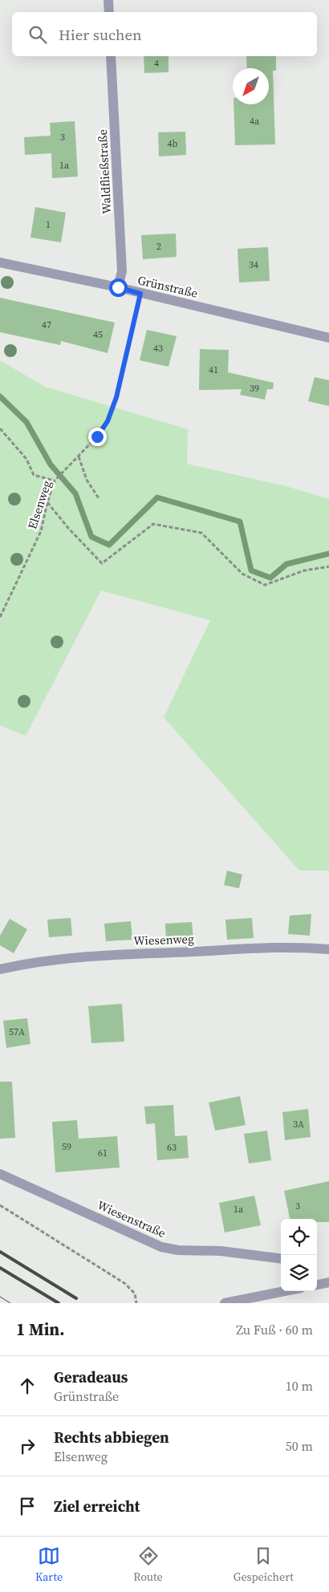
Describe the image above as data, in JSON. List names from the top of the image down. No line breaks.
{"streets":{"street":["Waldfließstraße","Grünstraße","Wiesenweg","Wiesenstraße"],"path":["Elsenweg"]},"crossings":[["Waldfließstraße","Grünstraße"],["Grünstraße","Elsenweg"]],"house_numbers":["4","4a","3","4b","1a","1","2","34","47","45","43","41","39","57A","3A","59","63","61","3","1a"],"north":"bottom left","page":{"search":"Hier suchen","heading":["1 Min.","Zu Fuß · 60 m"],"list":[["Geradeaus","Grünstraße","10 m"],["Rechts abbiegen","Elsenweg","50 m"],"Ziel erreicht"],"nav":["Karte","Route","Gespeichert"]}}
